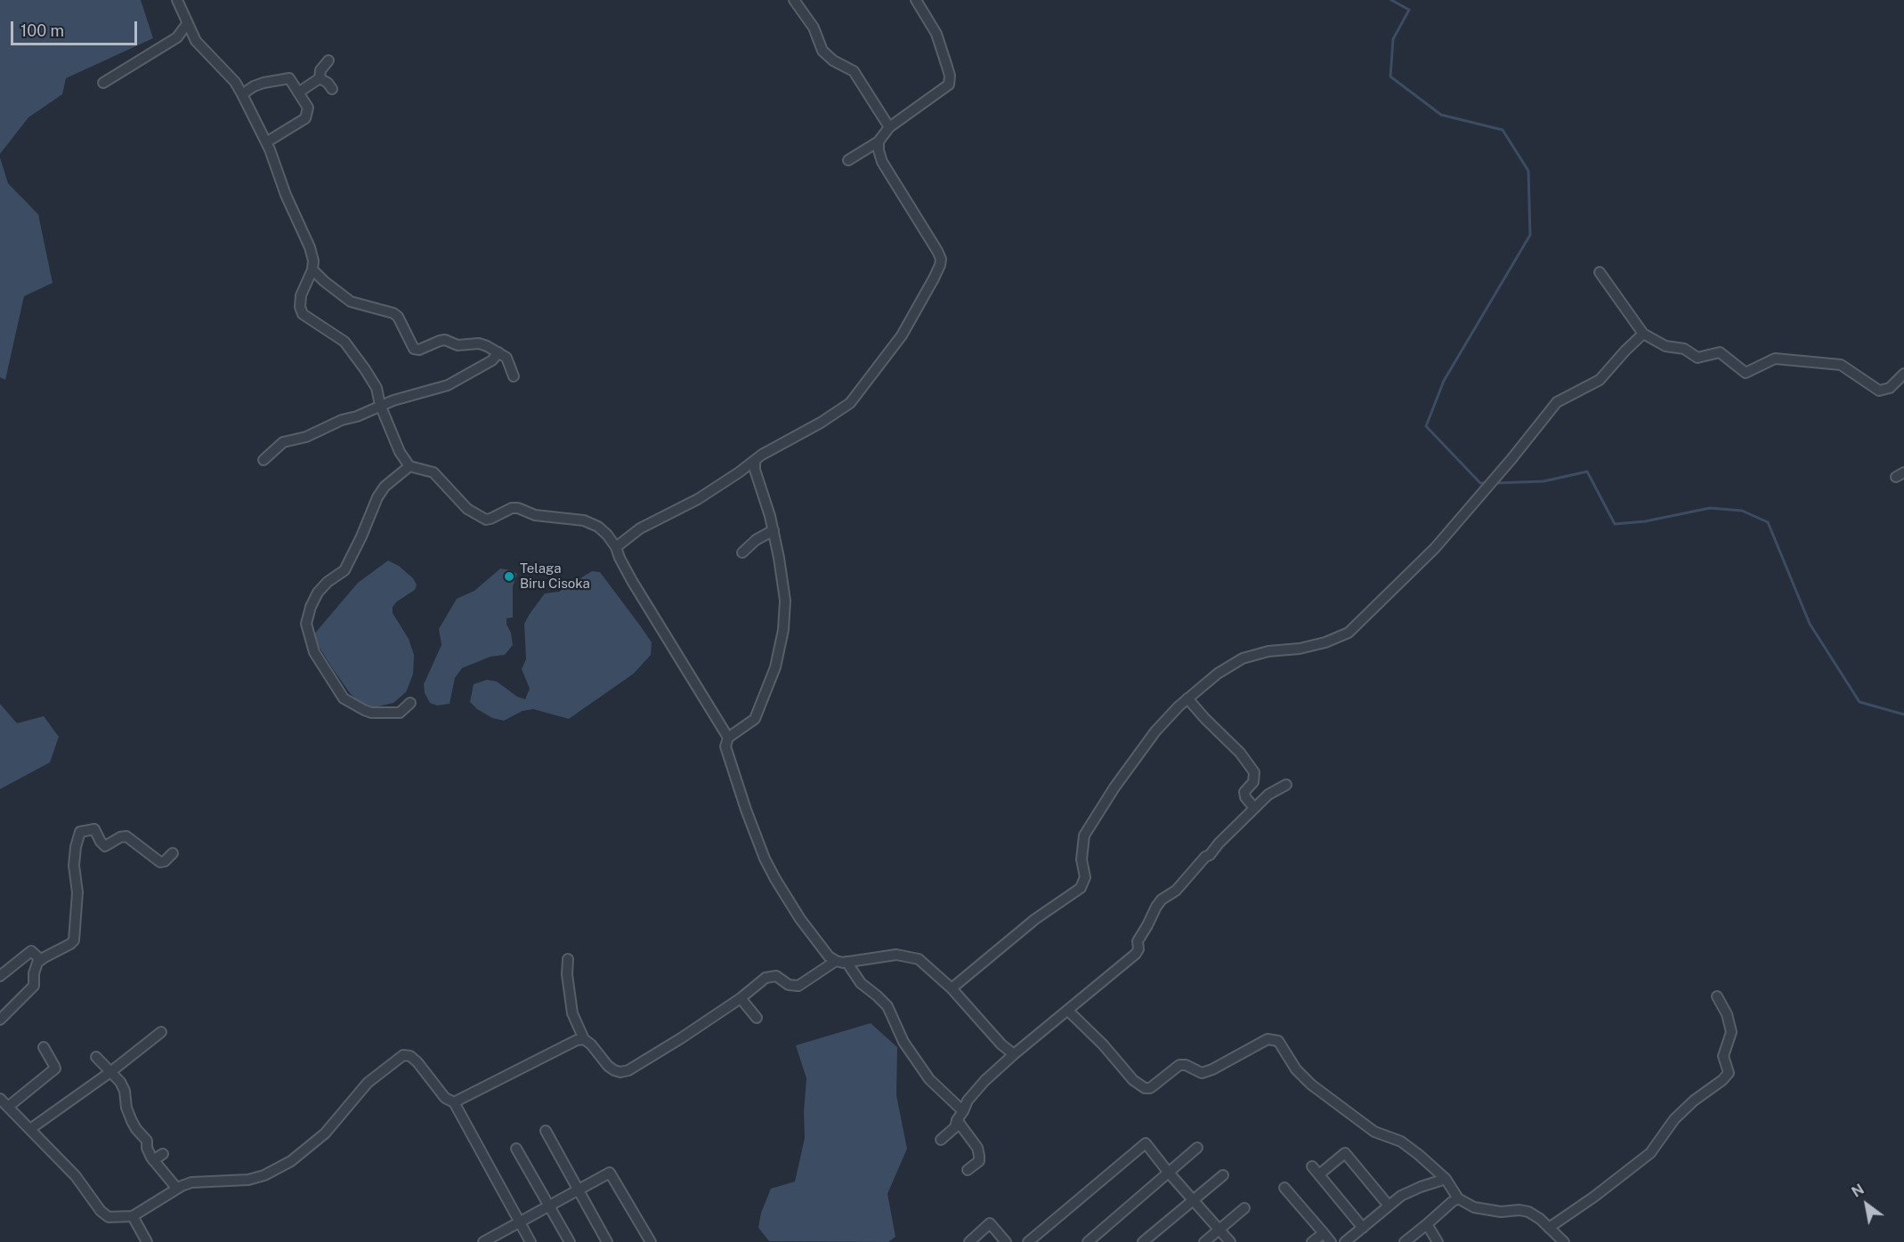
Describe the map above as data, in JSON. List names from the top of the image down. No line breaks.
{"places":["Telaga Biru Cisoka"],"scale_bar":"100 m","north":"top left"}
